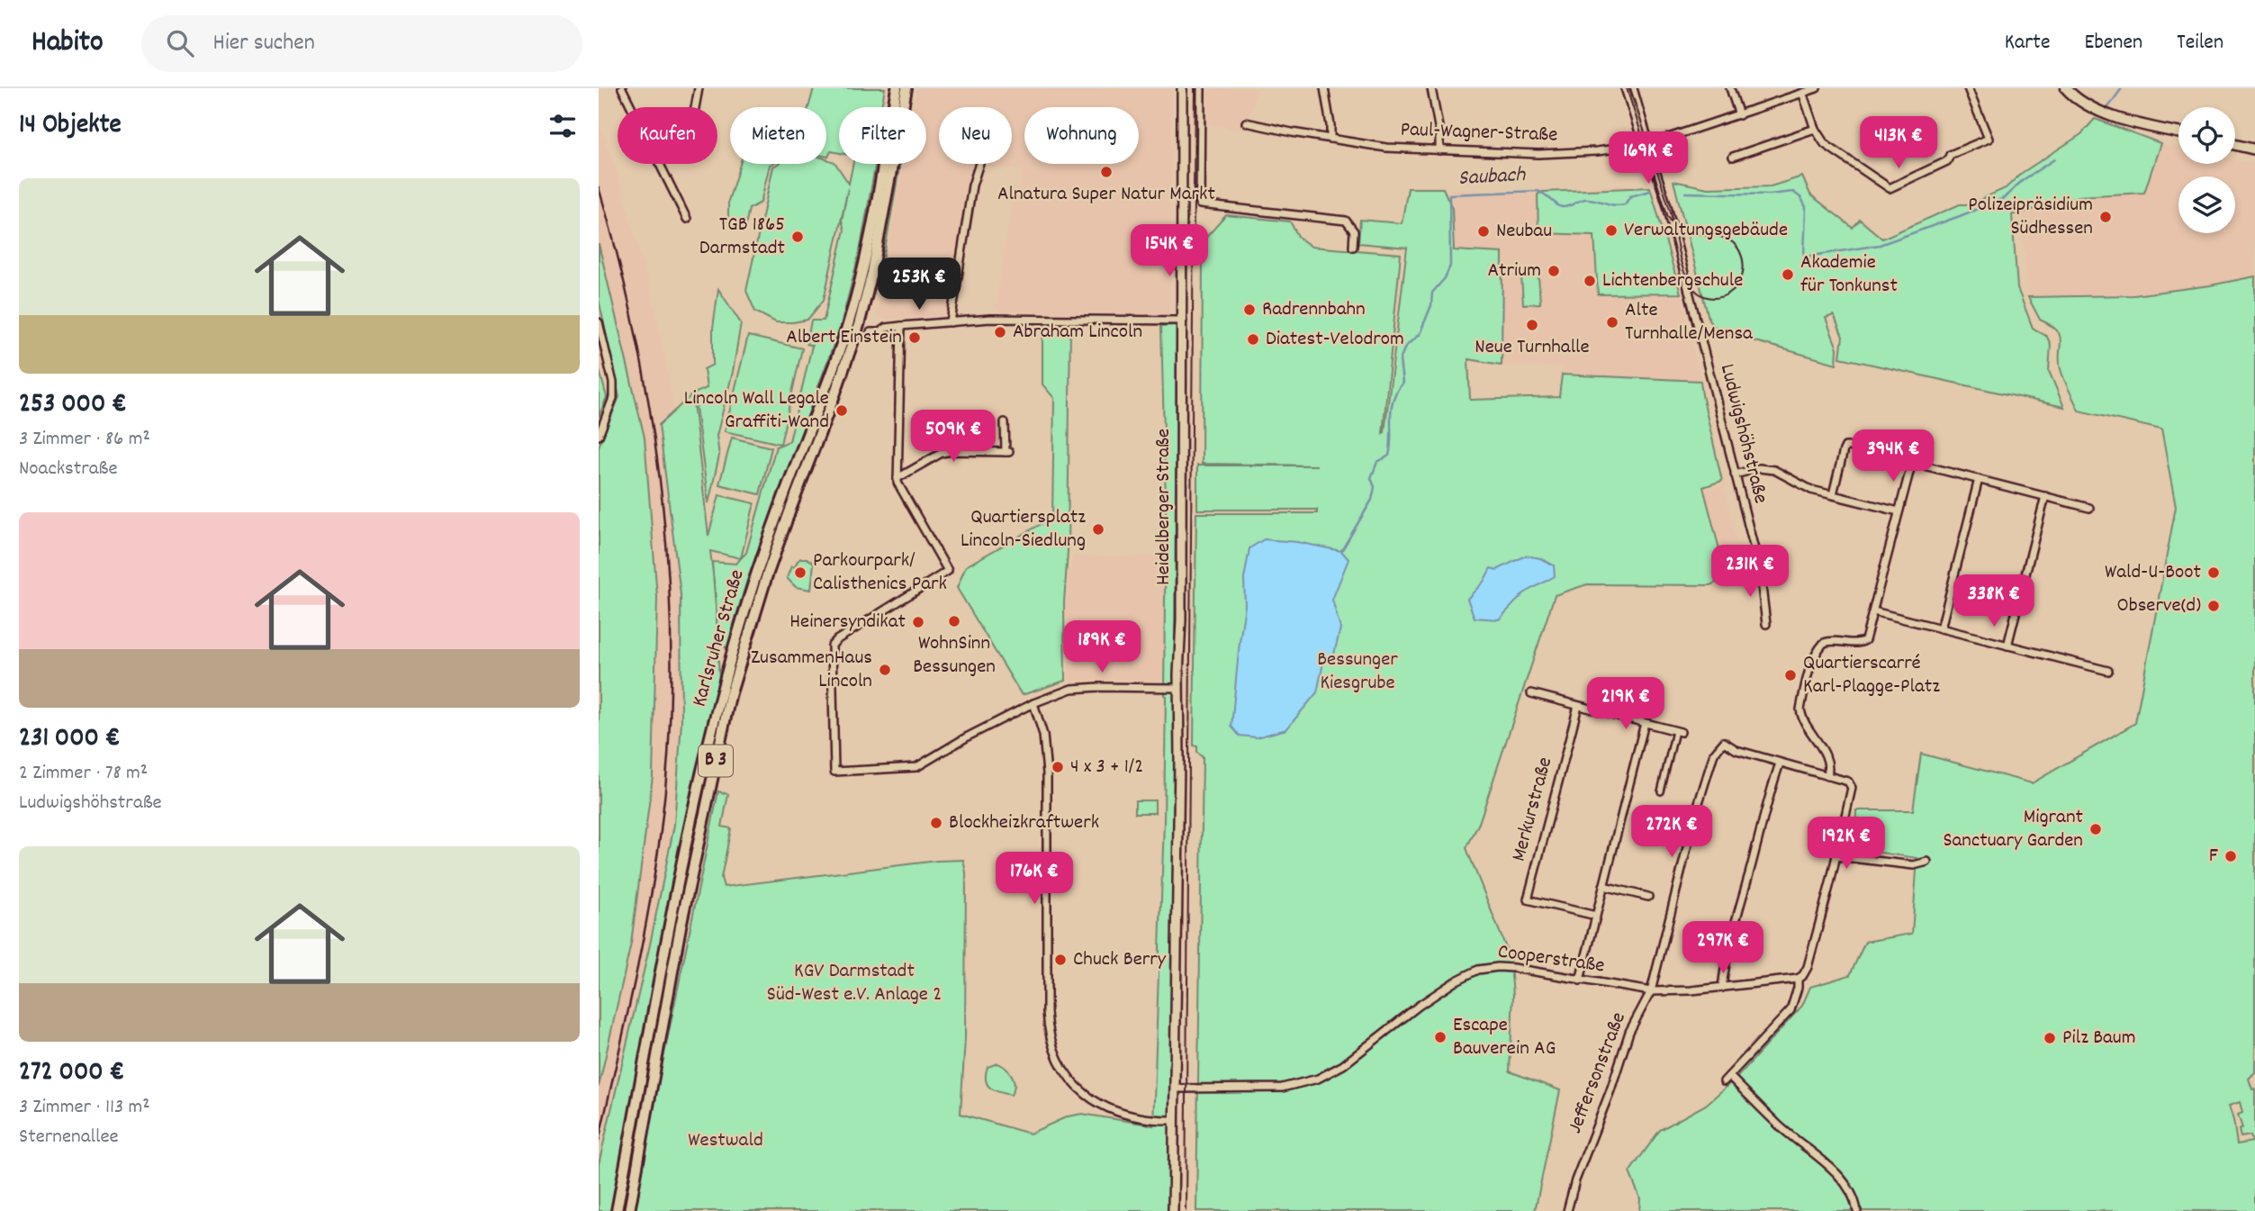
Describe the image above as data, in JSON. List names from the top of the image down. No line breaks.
{"streets":{"main road":["Karlsruher Straße","B 3"],"street":["Paul-Wagner-Straße","Ludwigshöhstraße","Heidelberger Straße","Merkurstraße","Cooperstraße","Jeffersonstraße"]},"crossings":[["Paul-Wagner-Straße","Ludwigshöhstraße"],["Heidelberger Straße","Cooperstraße"],["Cooperstraße","Jeffersonstraße"]],"water":["Saubach"],"parks":["Bessunger Kiesgrube","KGV Darmstadt Süd-West e.V. Anlage 2","Westwald"],"places":["Alnatura Super Natur Markt","Polizeipräsidium Südhessen","Verwaltungsgebäude","Neubau","TGB 1865 Darmstadt","Atrium","Akademie für Tonkunst","Lichtenbergschule","Radrennbahn","Alte Turnhalle/Mensa","Neue Turnhalle","Abraham Lincoln","Albert Einstein","Diatest-Velodrom","Lincoln Wall Legale Graffiti-Wand","Quartiersplatz Lincoln-Siedlung","Parkourpark/ Calisthenics Park","Wald-U-Boot","Observe(d)","WohnSinn Bessungen","Heinersyndikat","ZusammenHaus Lincoln","Quartierscarré Karl-Plagge-Platz","4 x 3 + 1/2","Blockheizkraftwerk","Migrant Sanctuary Garden","F","Chuck Berry","Escape Bauverein AG","Pilz Baum"],"page":{"header":"Habito","search":"Hier suchen","nav":["Karte","Ebenen","Teilen"],"heading":"14 Objekte","chip":["Kaufen","Mieten","Filter","Neu","Wohnung"],"price":["413K €","169K €","154K €","253K €","509K €","394K €","231K €","338K €","189K €","219K €","272K €","192K €","176K €","297K €"],"list":[{"name":"253 000 €","note":"3 Zimmer · 86 m² · Noackstraße"},{"name":"231 000 €","note":"2 Zimmer · 78 m² · Ludwigshöhstraße"},{"name":"272 000 €","note":"3 Zimmer · 113 m² · Sternenallee"}]}}
